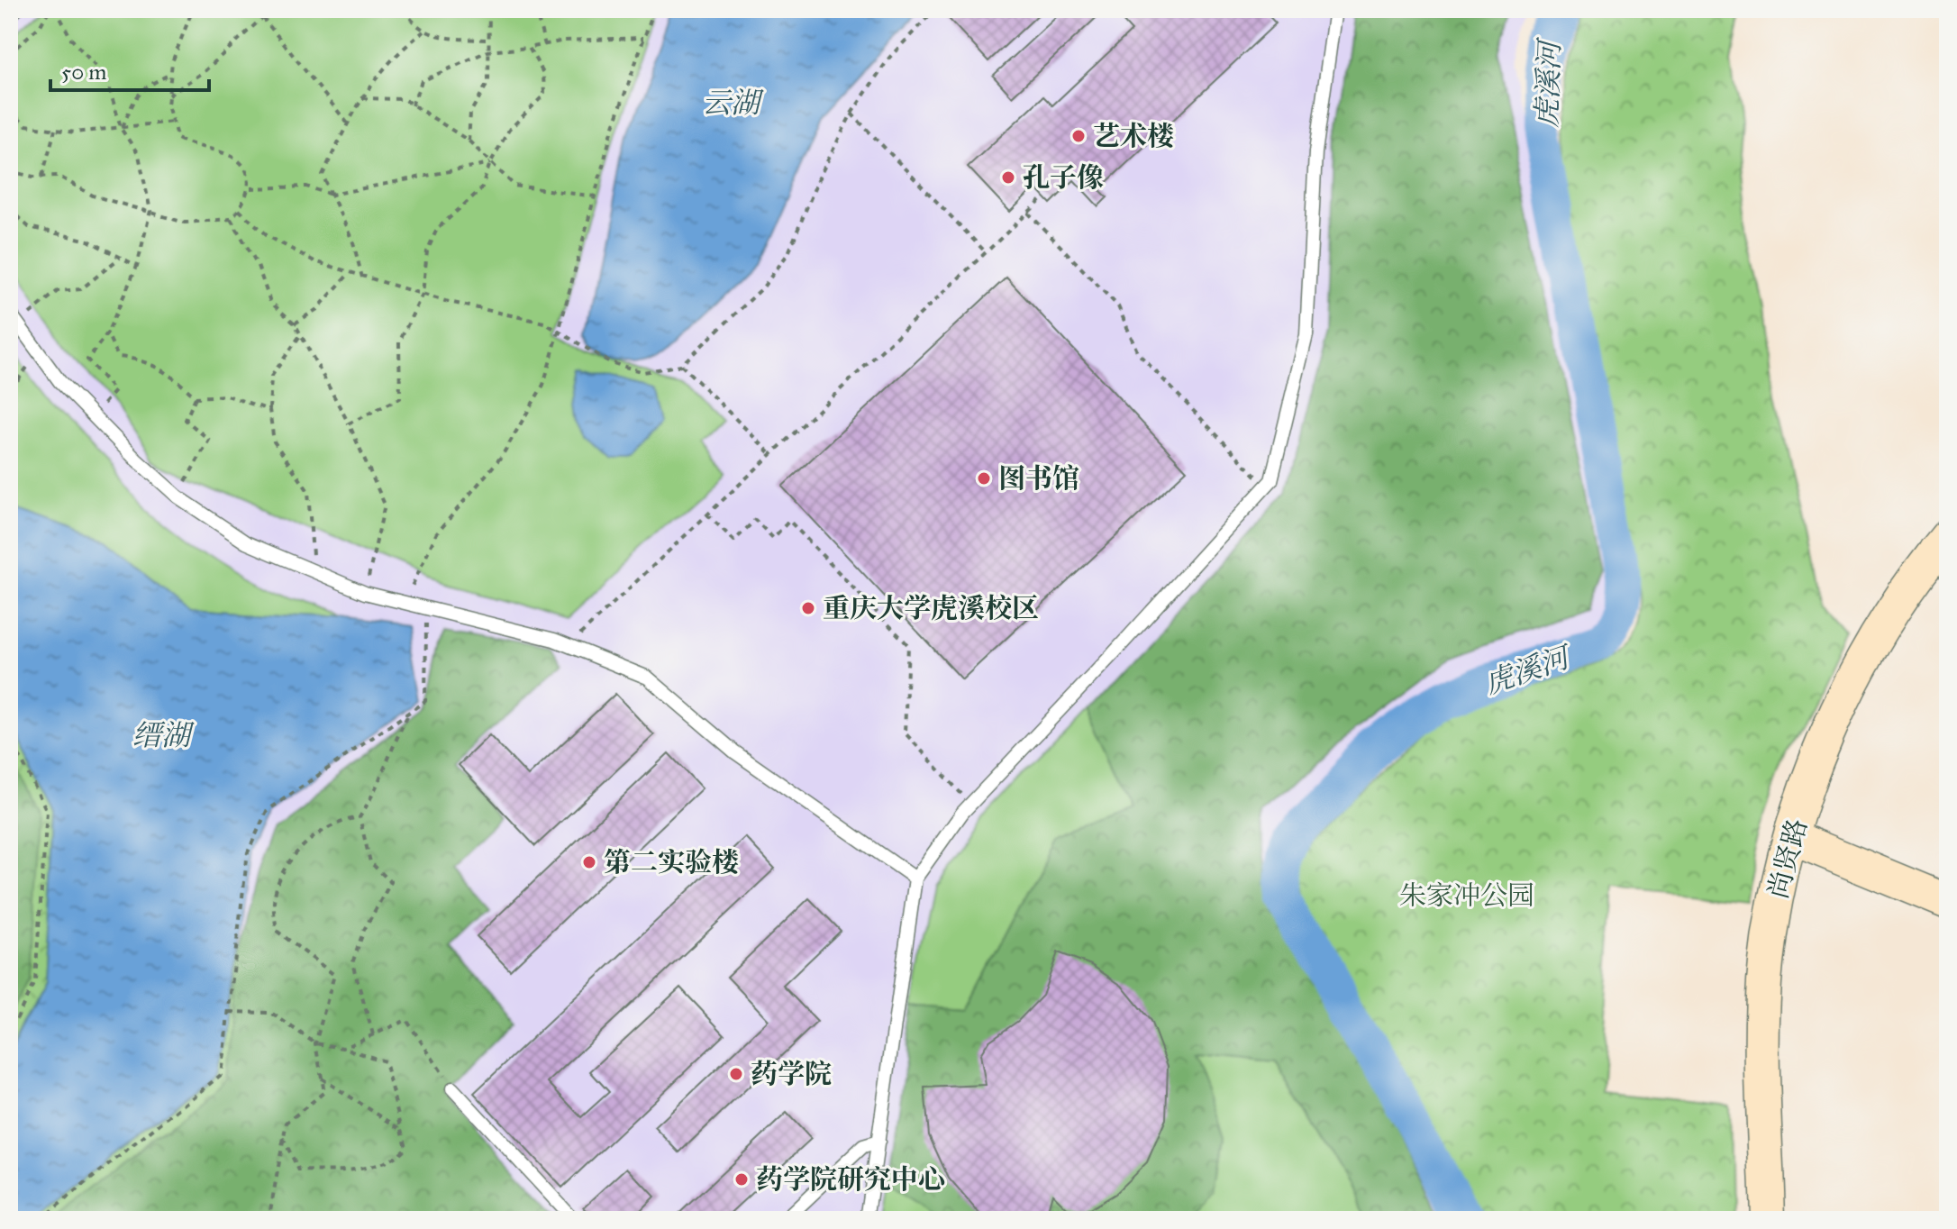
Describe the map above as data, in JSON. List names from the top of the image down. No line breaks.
{"streets":{"street":["尚贤路"]},"water":["虎溪河","云湖","缙湖"],"parks":["朱家冲公园"],"places":["艺术楼","孔子像","图书馆","重庆大学虎溪校区","第二实验楼","药学院","药学院研究中心"],"scale_bar":"50 m"}
